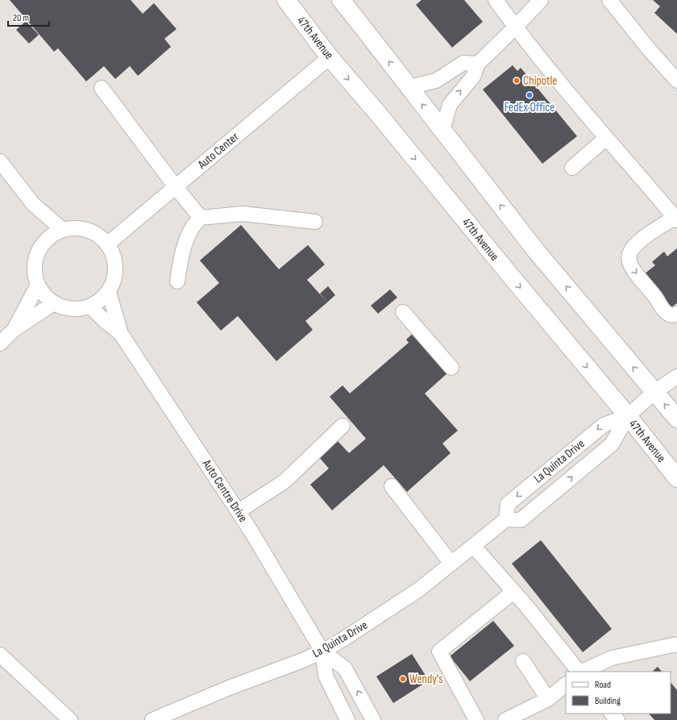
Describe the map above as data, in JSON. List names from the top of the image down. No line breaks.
{"streets":{"main road":["47th Avenue"],"street":["Auto Center","La Quinta Drive","Auto Centre Drive"]},"crossings":[["47th Avenue","Auto Center"],["47th Avenue","La Quinta Drive"],["Auto Center","Auto Centre Drive"],["La Quinta Drive","Auto Centre Drive"]],"places":["Chipotle","FedEx Office","Wendy's"],"legend":["Road","Building"],"scale_bar":"20 m"}
